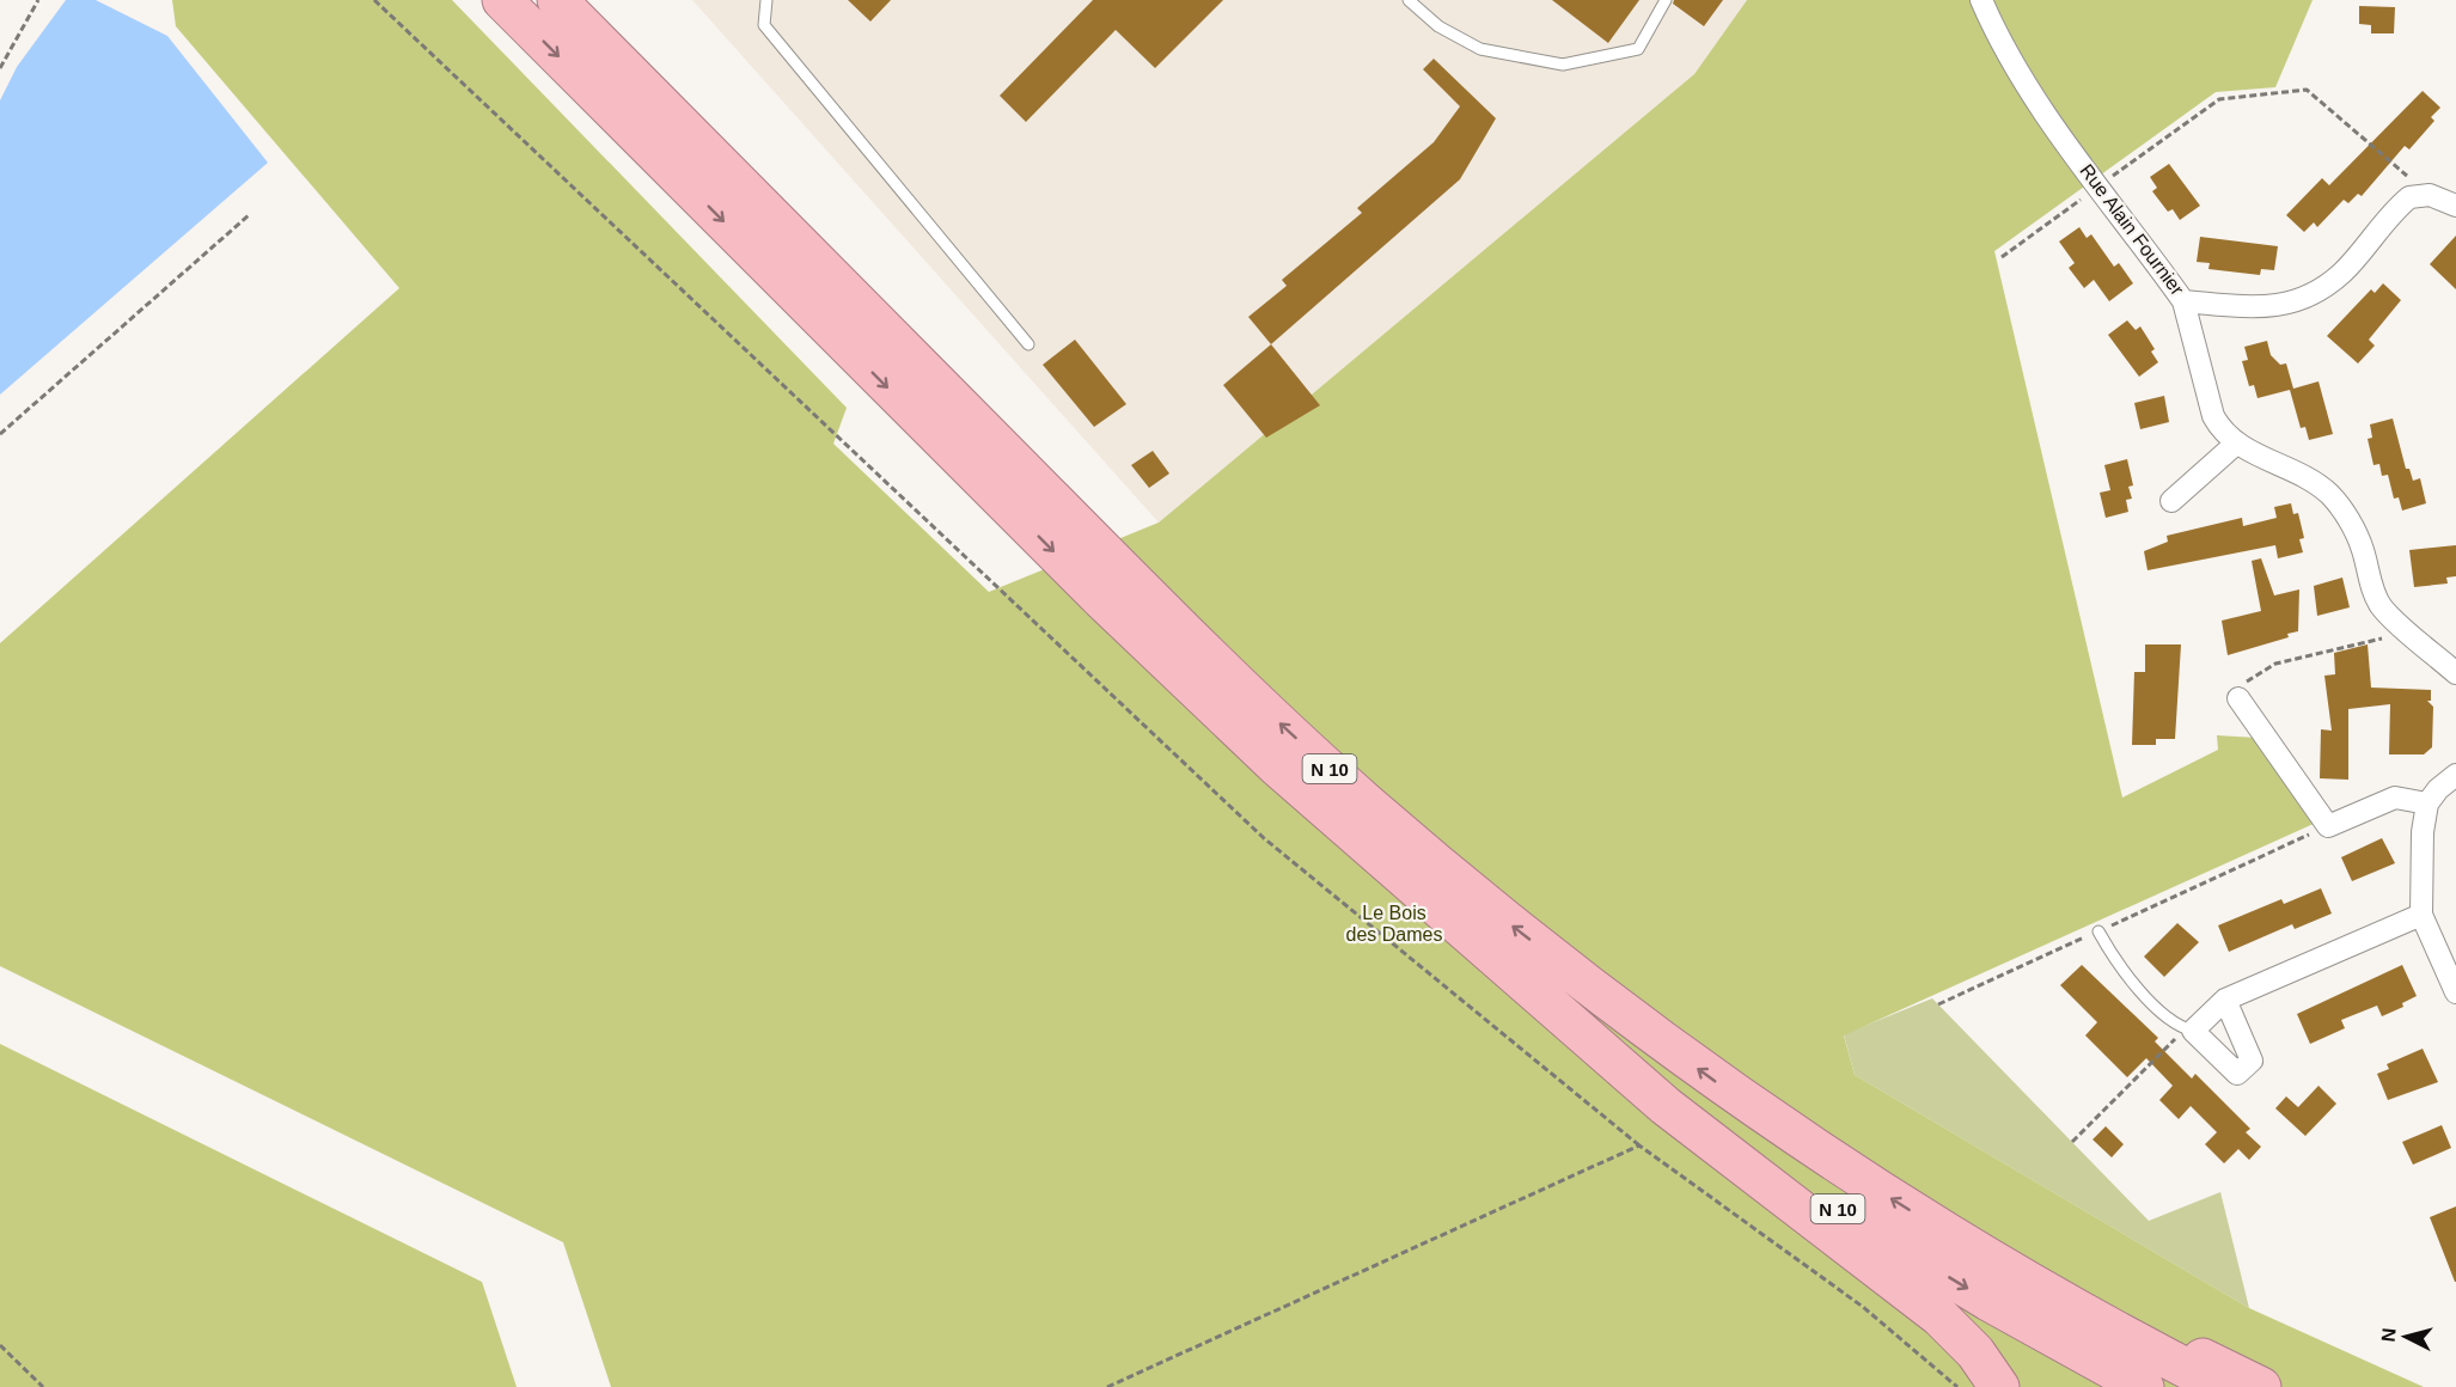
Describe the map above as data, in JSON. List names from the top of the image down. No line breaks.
{"streets":{"highway":["N 10"],"street":["Rue Alain Fournier"]},"parks":["Le Bois des Dames"],"north":"left"}
